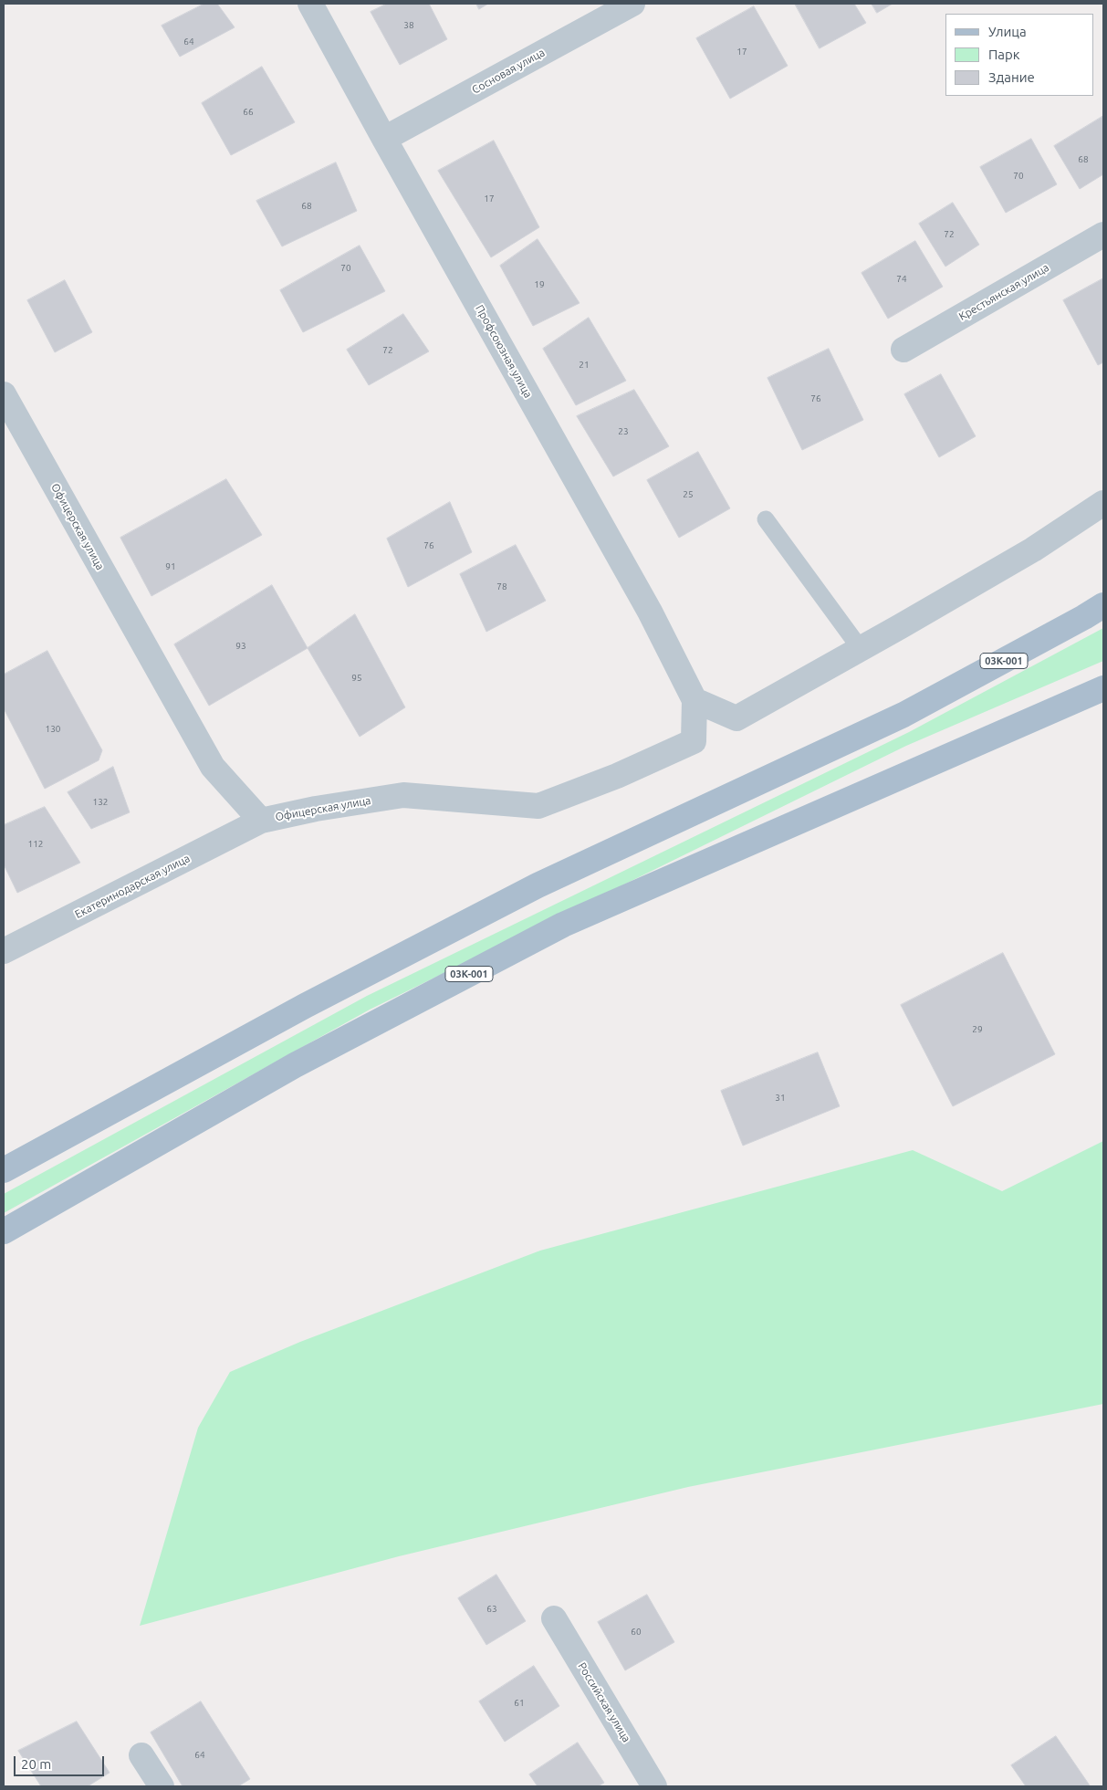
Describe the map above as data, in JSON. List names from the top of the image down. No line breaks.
{"streets":{"main road":["03К-001"],"street":["Сосновая улица","Крестьянская улица","Профсоюзная улица","Офицерская улица","Екатеринодарская улица","Российская улица"]},"crossings":[["Сосновая улица","Профсоюзная улица"],["Профсоюзная улица","Офицерская улица"],["Офицерская улица","Екатеринодарская улица"]],"house_numbers":["38","64","17","66","68","70","17","68","72","70","74","19","72","21","76","23","25","76","91","78","93","95","130","132","112","29","31","63","60","61","64"],"legend":["Улица","Парк","Здание"],"scale_bar":"20 m"}
